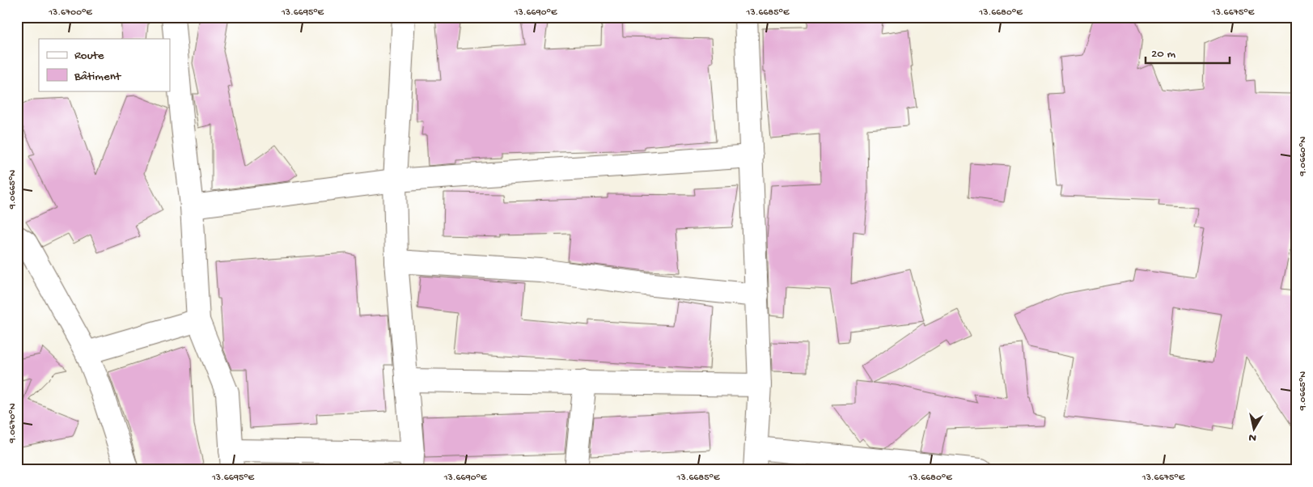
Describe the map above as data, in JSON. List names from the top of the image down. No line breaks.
{"legend":["Route","Bâtiment"],"scale_bar":"20 m","north":"bottom","coordinates":["13.6700°E","13.6695°E","13.6690°E","13.6685°E","13.6680°E","13.6675°E","9.0660°N","9.0665°N","9.0670°N"]}
